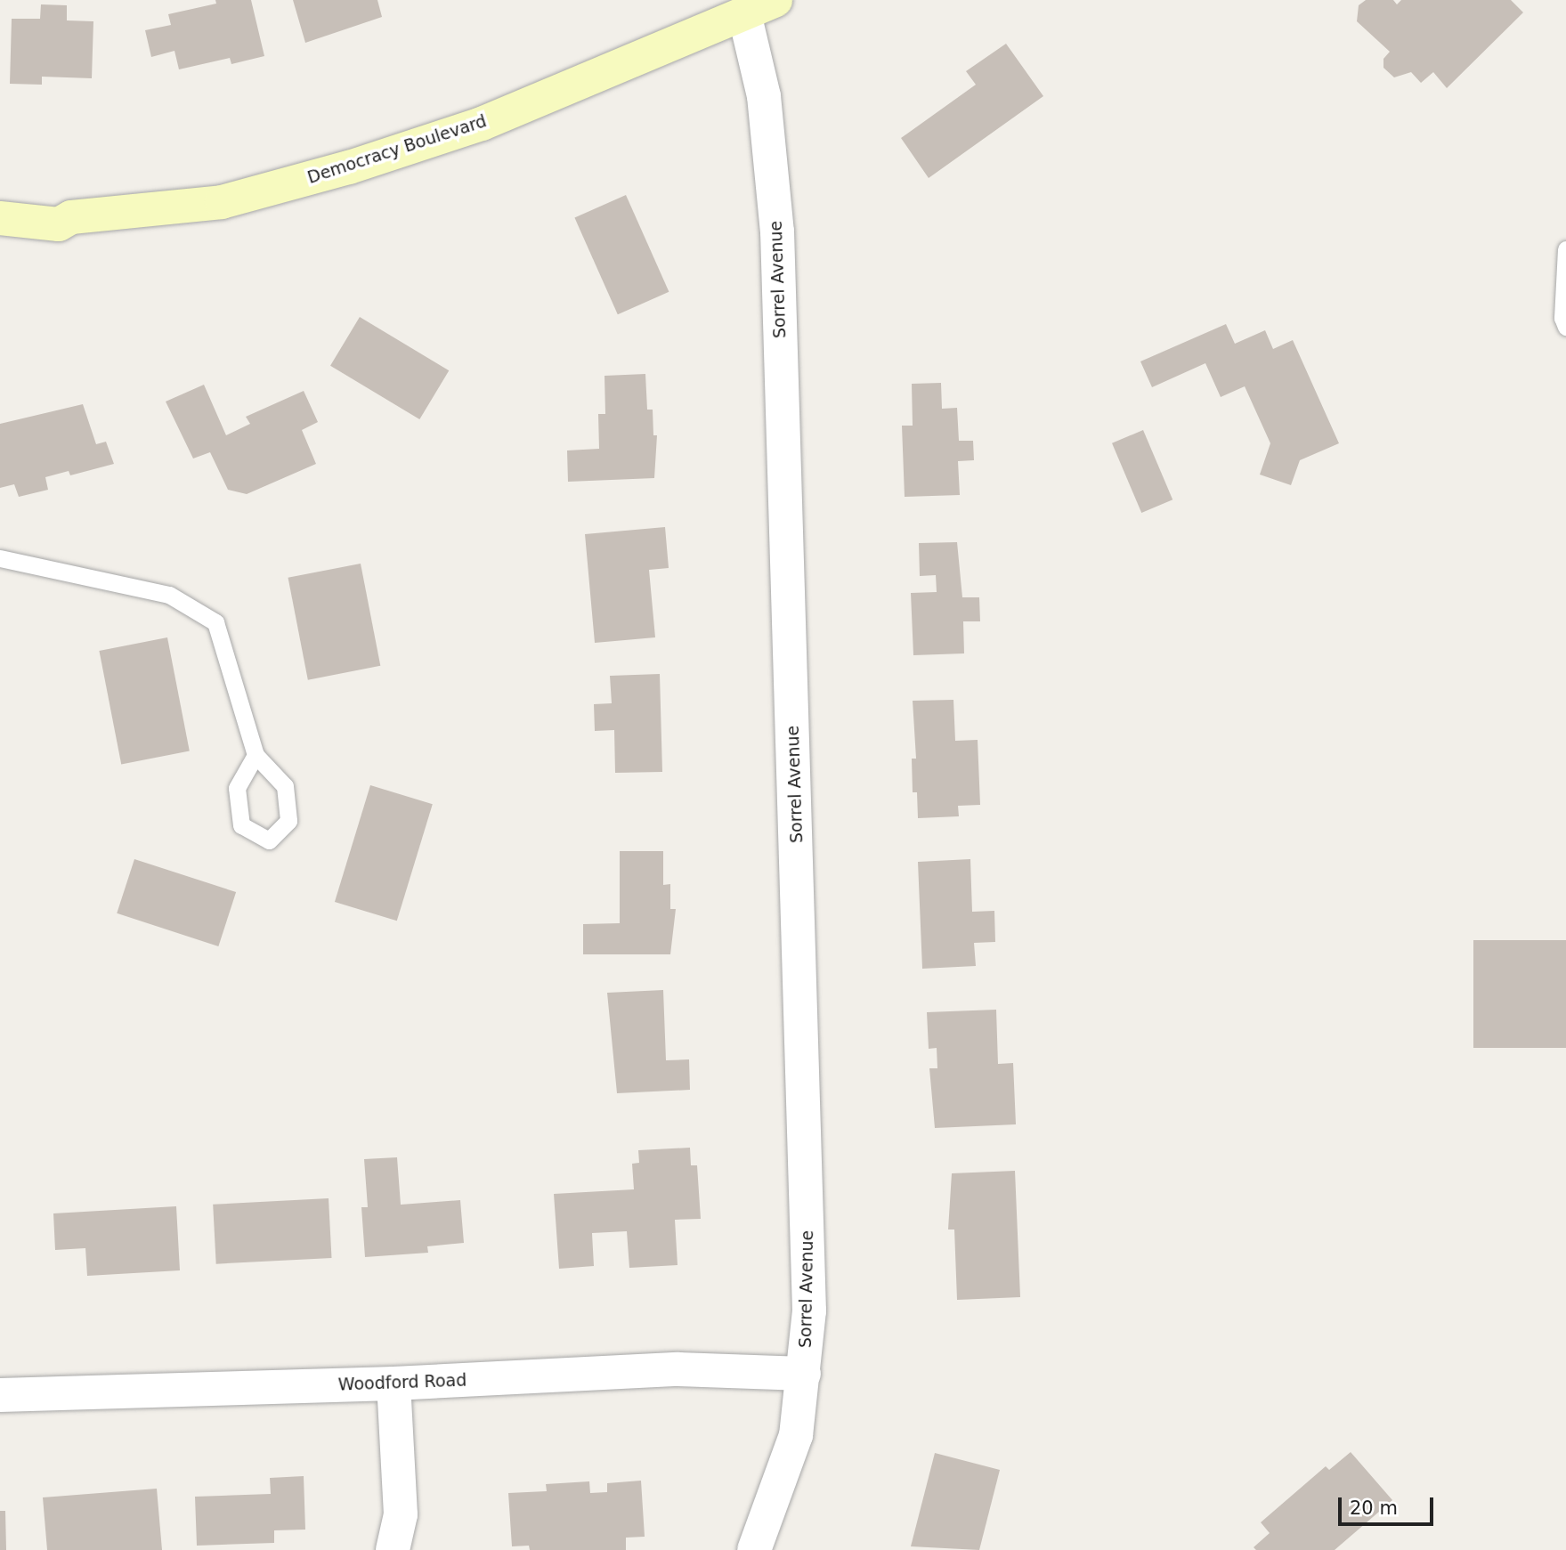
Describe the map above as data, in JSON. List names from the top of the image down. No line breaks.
{"streets":{"main road":["Democracy Boulevard"],"street":["Sorrel Avenue","Woodford Road"]},"crossings":[["Democracy Boulevard","Sorrel Avenue"],["Sorrel Avenue","Woodford Road"]],"scale_bar":"20 m"}
